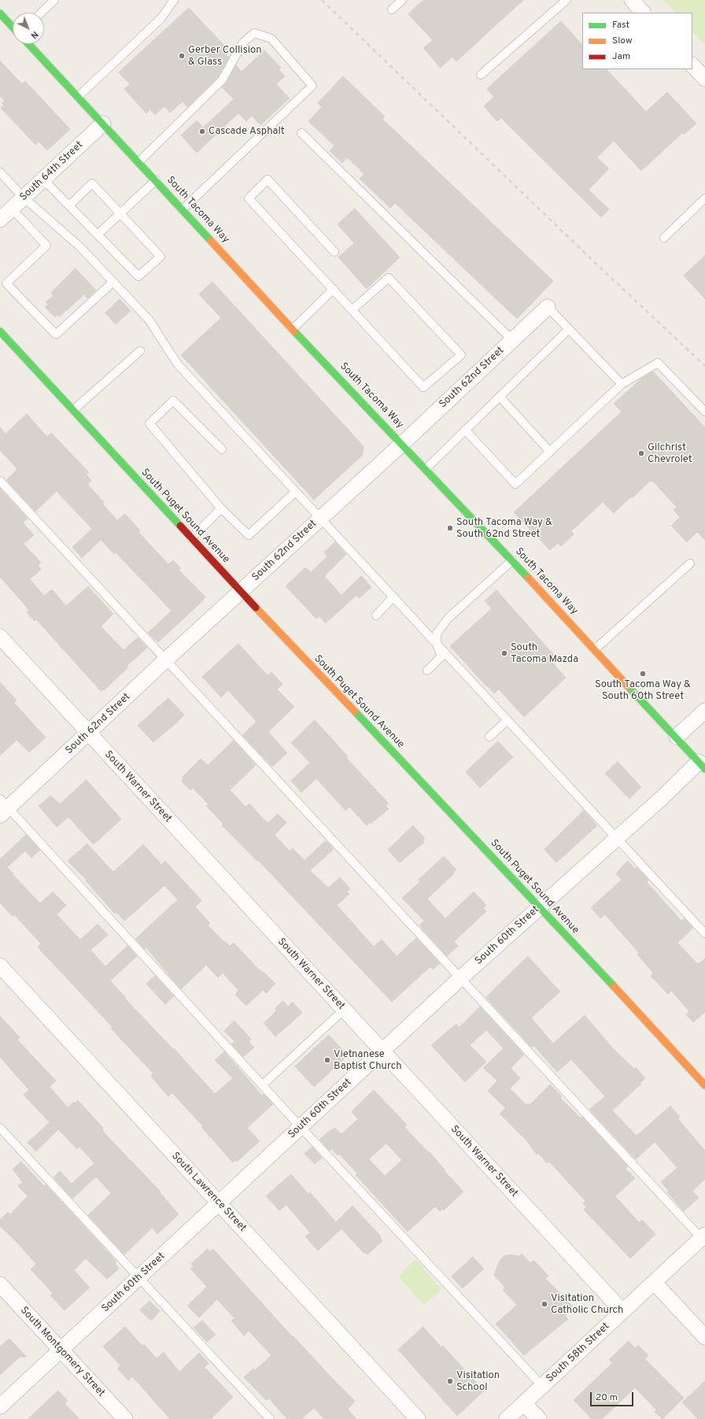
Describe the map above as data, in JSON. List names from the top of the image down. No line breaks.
{"streets":{"street":["South 64th Street","South Tacoma Way","South 62nd Street","South Puget Sound Avenue","South Warner Street","South 60th Street","South Lawrence Street","South Montgomery Street","South 58th Street"]},"crossings":[["South 64th Street","South Tacoma Way"],["South Tacoma Way","South 62nd Street"],["South Tacoma Way","South 60th Street"],["South 62nd Street","South Puget Sound Avenue"],["South 62nd Street","South Warner Street"],["South Puget Sound Avenue","South 60th Street"],["South Warner Street","South 60th Street"],["South Warner Street","South 58th Street"],["South 60th Street","South Lawrence Street"],["South 60th Street","South Montgomery Street"]],"places":["Gerber Collision & Glass","Cascade Asphalt","Gilchrist Chevrolet","South Tacoma Way & South 62nd Street","South Tacoma Mazda","South Tacoma Way & South 60th Street","Vietnanese Baptist Church","Visitation Catholic Church","Visitation School"],"legend":["Fast","Slow","Jam"],"scale_bar":"20 m","north":"bottom right"}
